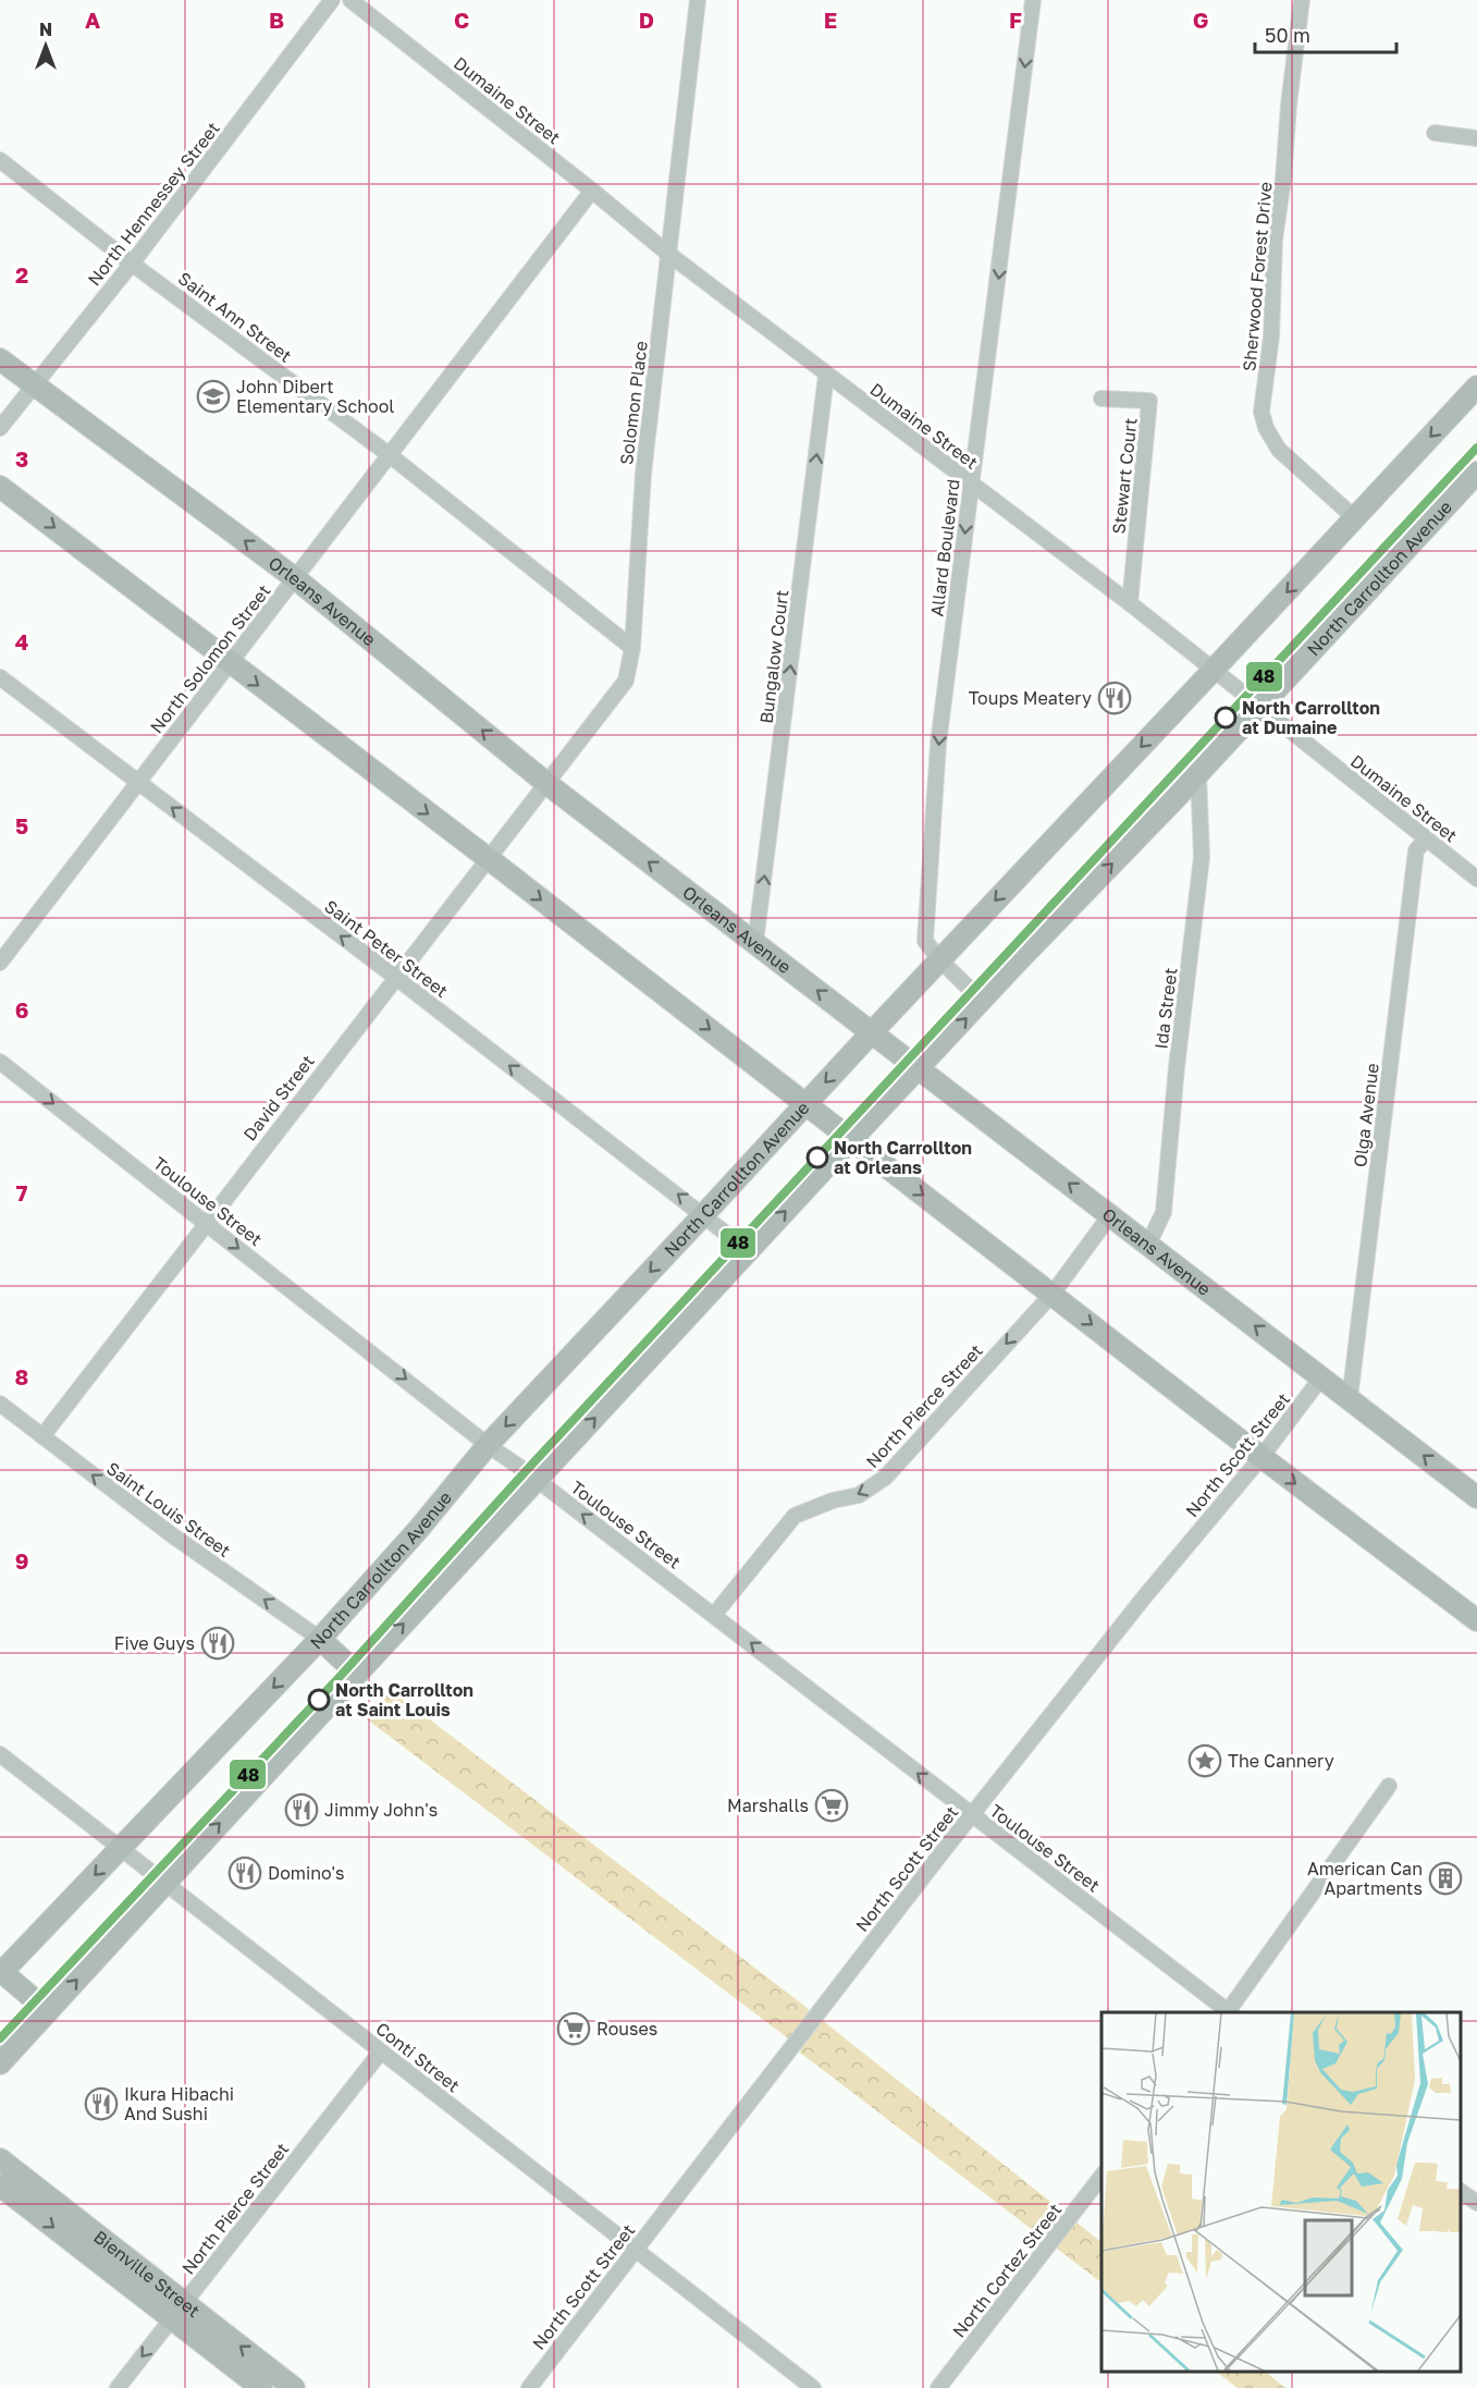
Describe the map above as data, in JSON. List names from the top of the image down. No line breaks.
{"streets":{"main road":["North Carrollton Avenue","Orleans Avenue","Bienville Street"],"street":["Dumaine Street","North Hennessey Street","Sherwood Forest Drive","Saint Ann Street","Solomon Place","Stewart Court","Allard Boulevard","Bungalow Court","North Solomon Street","Saint Peter Street","Ida Street","David Street","Olga Avenue","Toulouse Street","North Pierce Street","North Scott Street","Saint Louis Street","Conti Street","North Cortez Street"]},"crossings":[["Dumaine Street","Solomon Place"],["Dumaine Street","Stewart Court"],["Dumaine Street","Allard Boulevard"],["Dumaine Street","North Carrollton Avenue"],["Dumaine Street","Bungalow Court"],["Dumaine Street","North Solomon Street"],["Dumaine Street","Olga Avenue"],["North Hennessey Street","Saint Ann Street"],["North Hennessey Street","Orleans Avenue"],["Sherwood Forest Drive","North Carrollton Avenue"],["Saint Ann Street","Solomon Place"],["Saint Ann Street","North Solomon Street"],["Solomon Place","Orleans Avenue"],["Solomon Place","David Street"],["Allard Boulevard","North Carrollton Avenue"],["North Carrollton Avenue","Orleans Avenue"],["North Carrollton Avenue","Saint Peter Street"],["North Carrollton Avenue","Ida Street"],["North Carrollton Avenue","Toulouse Street"],["North Carrollton Avenue","Saint Louis Street"],["North Carrollton Avenue","Conti Street"],["Orleans Avenue","Bungalow Court"],["Orleans Avenue","North Solomon Street"],["Orleans Avenue","Ida Street"],["Orleans Avenue","David Street"],["Orleans Avenue","Olga Avenue"],["Orleans Avenue","North Pierce Street"],["Orleans Avenue","North Scott Street"],["North Solomon Street","Saint Peter Street"],["Saint Peter Street","David Street"],["David Street","Toulouse Street"],["David Street","Saint Louis Street"],["Toulouse Street","North Pierce Street"],["Toulouse Street","North Scott Street"],["North Pierce Street","Conti Street"],["North Pierce Street","Bienville Street"],["North Scott Street","Conti Street"]],"one_way":["Allard Boulevard","Bungalow Court","Saint Peter Street","North Pierce Street","Saint Louis Street"],"places":{"school or university":["John Dibert Elementary School"],"restaurant":["Toups Meatery","Five Guys","Jimmy John's","Domino's","Ikura Hibachi And Sushi"],"other":["North Carrollton at Dumaine","North Carrollton at Orleans","North Carrollton at Saint Louis"],"place":["The Cannery"],"supermarket":["Marshalls","Rouses"],"building":["American Can Apartments"]},"lines":["transit line 48"],"scale_bar":"50 m","north":"top","grid":{"columns":["A","B","C","D","E","F","G"],"rows":["2","3","4","5","6","7","8","9"]}}
